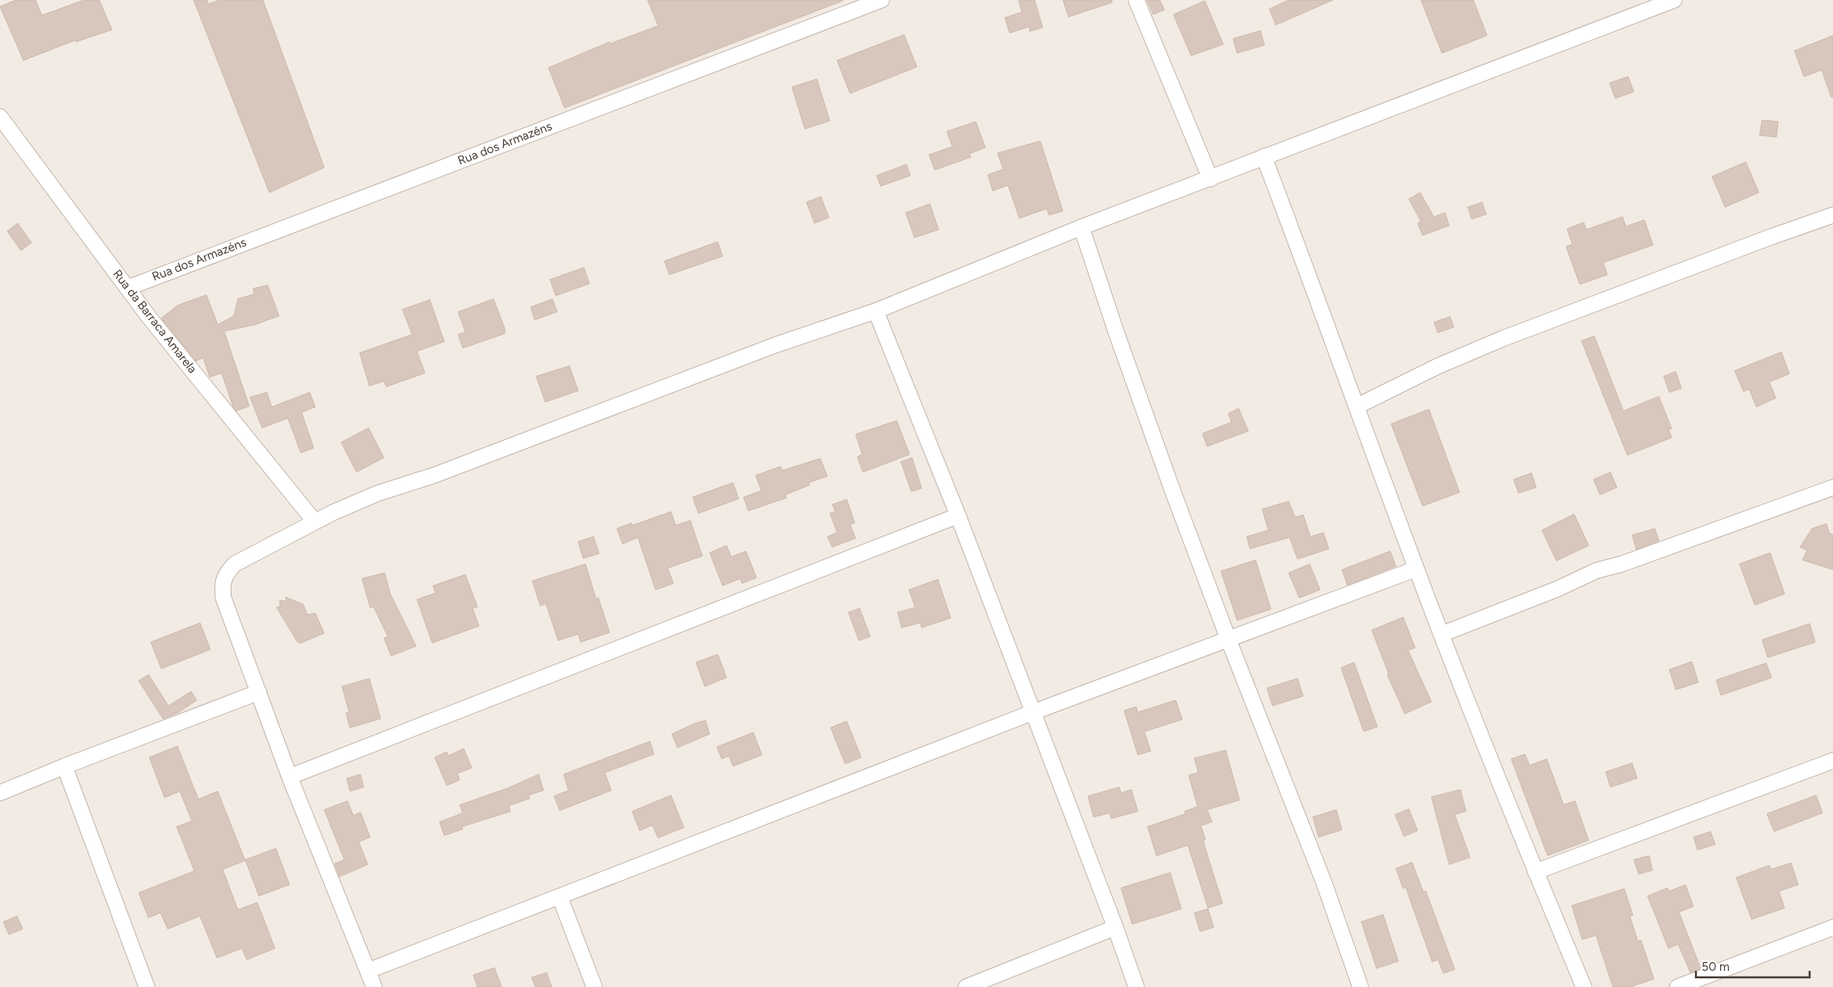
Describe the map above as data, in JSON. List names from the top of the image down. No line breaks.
{"streets":{"street":["Rua dos Armazéns","Rua da Barraca Amarela"]},"crossings":[["Rua dos Armazéns","Rua da Barraca Amarela"]],"scale_bar":"50 m"}
